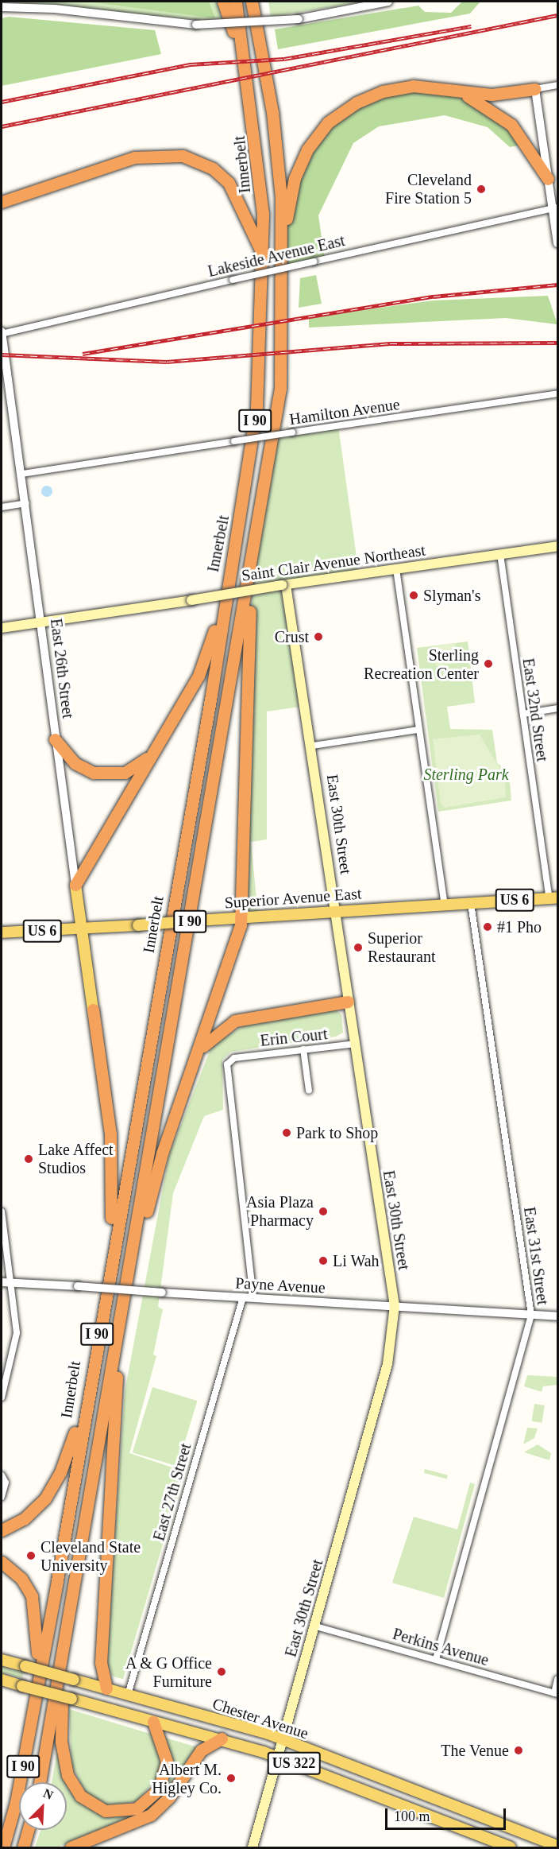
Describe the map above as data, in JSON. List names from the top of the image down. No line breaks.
{"streets":{"highway":["Innerbelt","I 90"],"main road":["Saint Clair Avenue Northeast","East 26th Street","East 30th Street","Superior Avenue East","US 6","Chester Avenue","US 322"],"street":["Lakeside Avenue East","Hamilton Avenue","East 32nd Street","Erin Court","East 31st Street","Payne Avenue","East 27th Street","Perkins Avenue"]},"crossings":[["Lakeside Avenue East","East 26th Street"],["Hamilton Avenue","East 26th Street"],["Saint Clair Avenue Northeast","East 26th Street"],["Saint Clair Avenue Northeast","East 32nd Street"],["Saint Clair Avenue Northeast","East 30th Street"],["East 26th Street","Superior Avenue East"],["East 32nd Street","Superior Avenue East"],["East 30th Street","Superior Avenue East"],["East 30th Street","Erin Court"],["East 30th Street","Payne Avenue"],["East 30th Street","Perkins Avenue"],["East 30th Street","Chester Avenue"],["Superior Avenue East","East 31st Street"],["Erin Court","Payne Avenue"],["East 31st Street","Payne Avenue"],["East 31st Street","Perkins Avenue"],["Payne Avenue","East 27th Street"],["East 27th Street","Chester Avenue"]],"parks":["Sterling Park"],"places":["Cleveland Fire Station 5","Slyman's","Crust","Sterling Recreation Center","#1 Pho","Superior Restaurant","Park to Shop","Lake Affect Studios","Asia Plaza Pharmacy","Li Wah","Cleveland State University","A & G Office Furniture","The Venue","Albert M. Higley Co."],"scale_bar":"100 m","north":"top right"}
